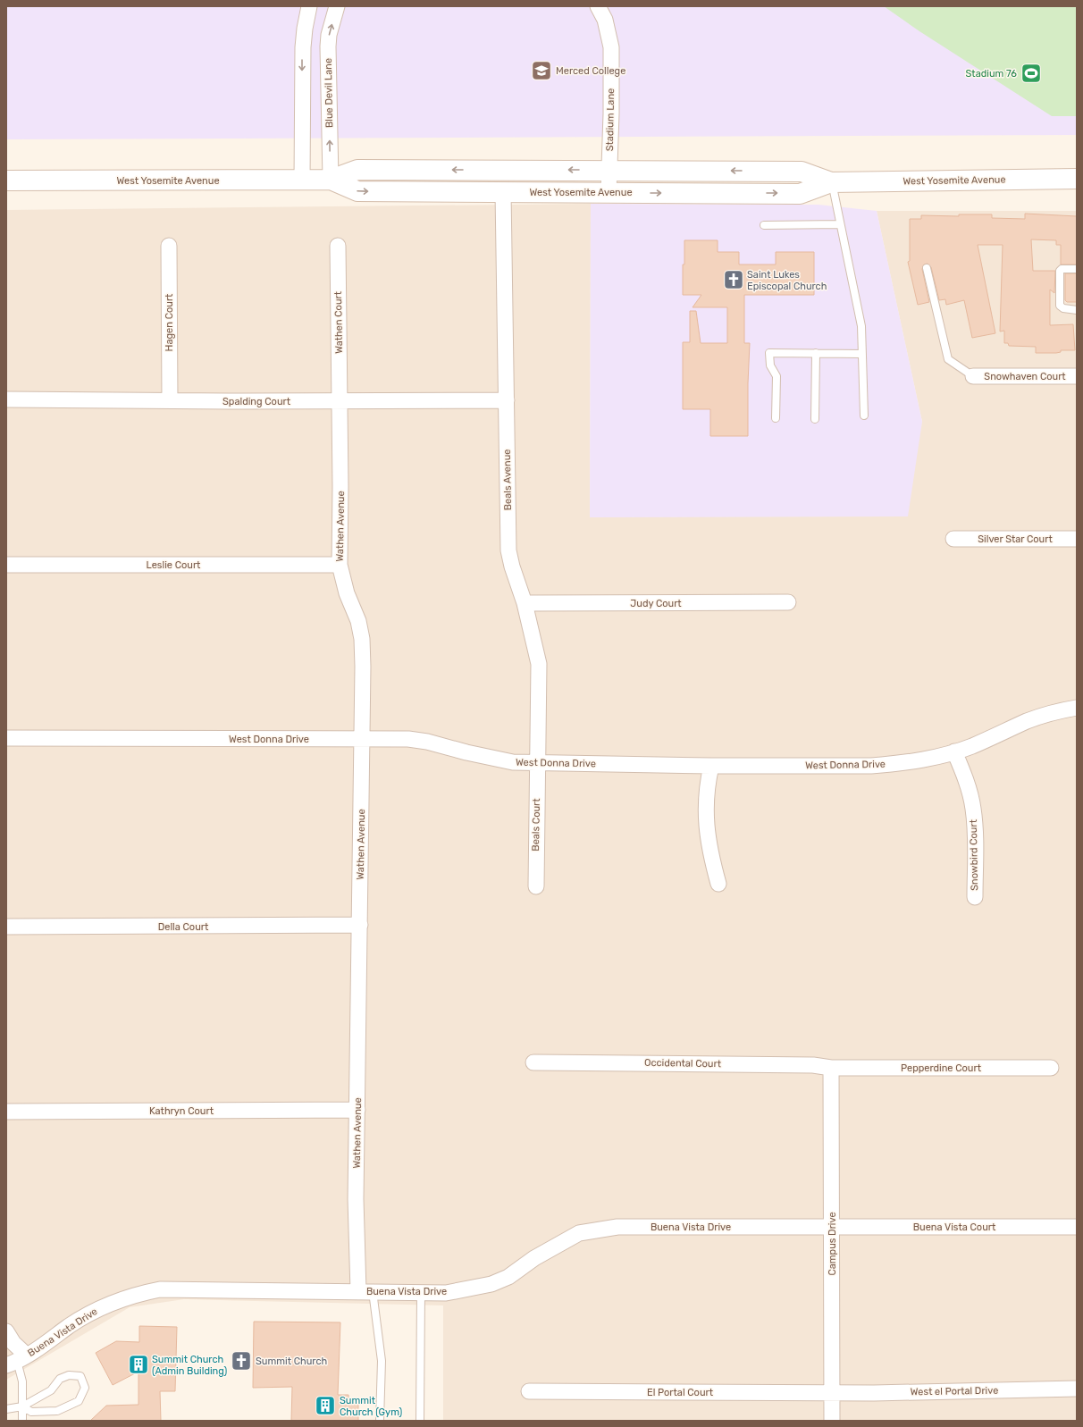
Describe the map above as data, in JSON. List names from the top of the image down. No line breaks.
{"streets":{"main road":["West Yosemite Avenue"],"street":["Blue Devil Lane","Stadium Lane","Hagen Court","Wathen Court","Snowhaven Court","Spalding Court","Beals Avenue","Wathen Avenue","Silver Star Court","Leslie Court","Judy Court","West Donna Drive","Beals Court","Snowbird Court","Della Court","Occidental Court","Pepperdine Court","Kathryn Court","Buena Vista Drive","Buena Vista Court","Campus Drive","West el Portal Drive","El Portal Court"]},"crossings":[["Blue Devil Lane","West Yosemite Avenue"],["Stadium Lane","West Yosemite Avenue"],["West Yosemite Avenue","Beals Avenue"],["Hagen Court","Spalding Court"],["Wathen Court","Spalding Court"],["Wathen Court","Wathen Avenue"],["Spalding Court","Beals Avenue"],["Spalding Court","Wathen Avenue"],["Beals Avenue","Judy Court"],["Beals Avenue","West Donna Drive"],["Beals Avenue","Beals Court"],["Wathen Avenue","Leslie Court"],["Wathen Avenue","West Donna Drive"],["Wathen Avenue","Della Court"],["Wathen Avenue","Kathryn Court"],["Wathen Avenue","Buena Vista Drive"],["West Donna Drive","Beals Court"],["West Donna Drive","Snowbird Court"],["Occidental Court","Pepperdine Court"],["Occidental Court","Campus Drive"],["Pepperdine Court","Campus Drive"],["Buena Vista Drive","Buena Vista Court"],["Buena Vista Drive","Campus Drive"],["Buena Vista Court","Campus Drive"],["Campus Drive","West el Portal Drive"],["Campus Drive","El Portal Court"],["West el Portal Drive","El Portal Court"]],"places":{"school or university":["Merced College"],"sports":["Stadium 76"],"church":["Saint Lukes Episcopal Church","Summit Church"],"building":["Summit Church (Admin Building)","Summit Church (Gym)"]}}
